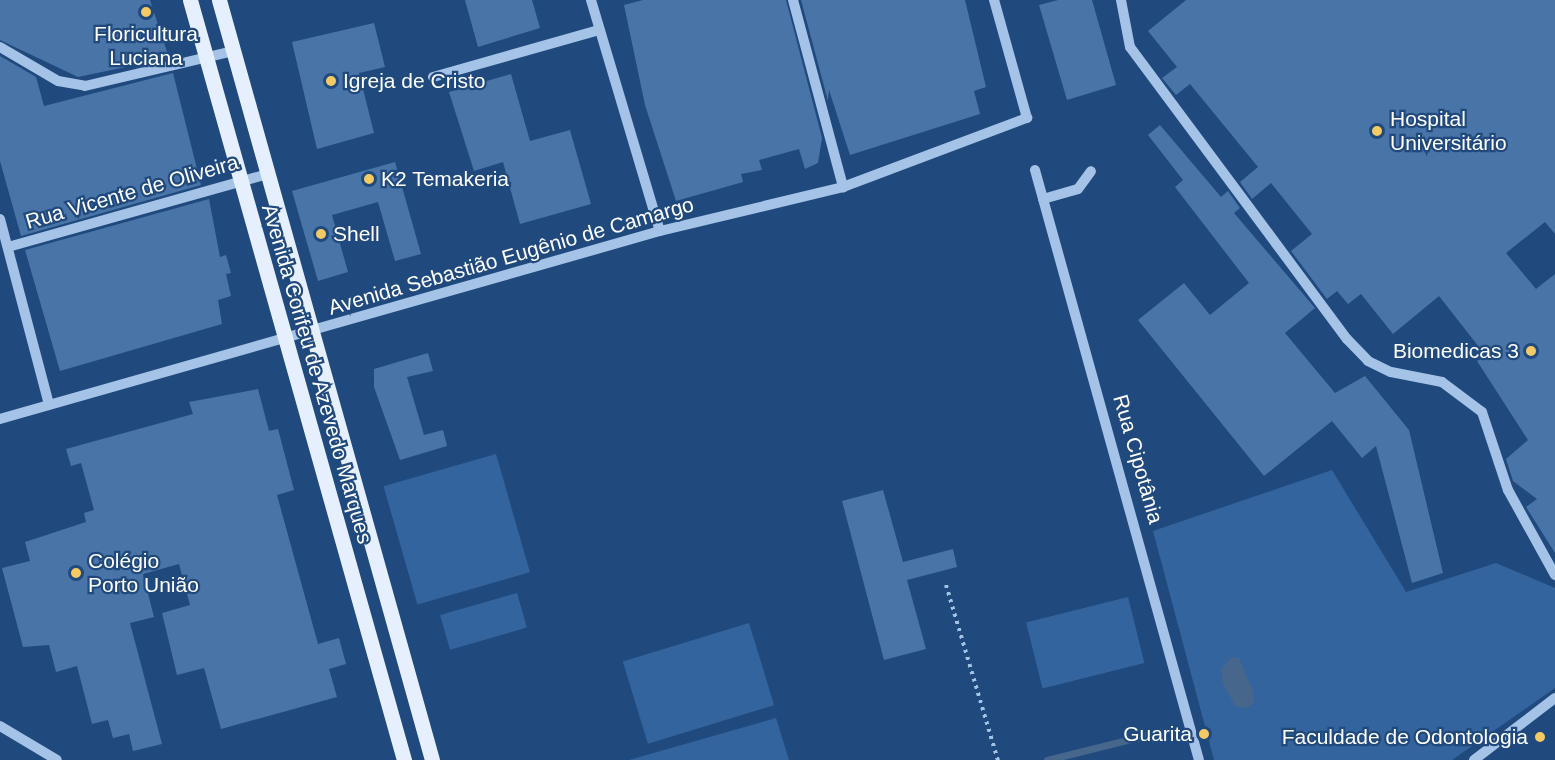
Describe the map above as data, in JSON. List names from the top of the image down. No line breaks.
{"streets":{"main road":["Avenida Corifeu de Azevedo Marques"],"street":["Rua Vicente de Oliveira","Avenida Sebastião Eugênio de Camargo","Rua Cipotânia"]},"crossings":[["Rua Vicente de Oliveira","Avenida Corifeu de Azevedo Marques"],["Avenida Sebastião Eugênio de Camargo","Avenida Corifeu de Azevedo Marques"]],"places":["Floricultura Luciana","Igreja de Cristo","Hospital Universitário","K2 Temakeria","Shell","Biomedicas 3","Colégio Porto União","Guarita","Faculdade de Odontologia"]}
